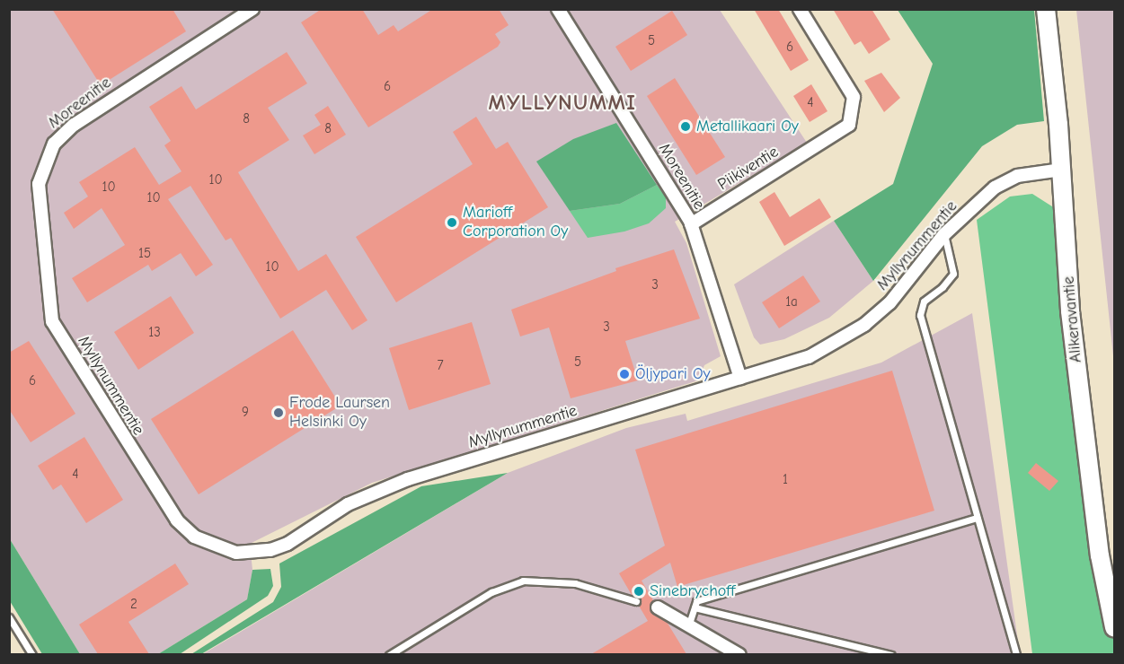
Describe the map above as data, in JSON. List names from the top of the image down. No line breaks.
{"streets":{"street":["Moreenitie","Piikiventie","Myllynummentie","Alikeravantie"]},"crossings":[["Moreenitie","Piikiventie"],["Moreenitie","Myllynummentie"],["Myllynummentie","Alikeravantie"]],"districts":["MYLLYNUMMI"],"places":["Metallikaari Oy","Marioff Corporation Oy","Öljypari Oy","Frode Laursen Helsinki Oy","Sinebrychoff"],"house_numbers":["5","6","6","4","8","8","10","10","10","15","10","3","1a","3","13","5","7","6","9","4","1","2"]}
